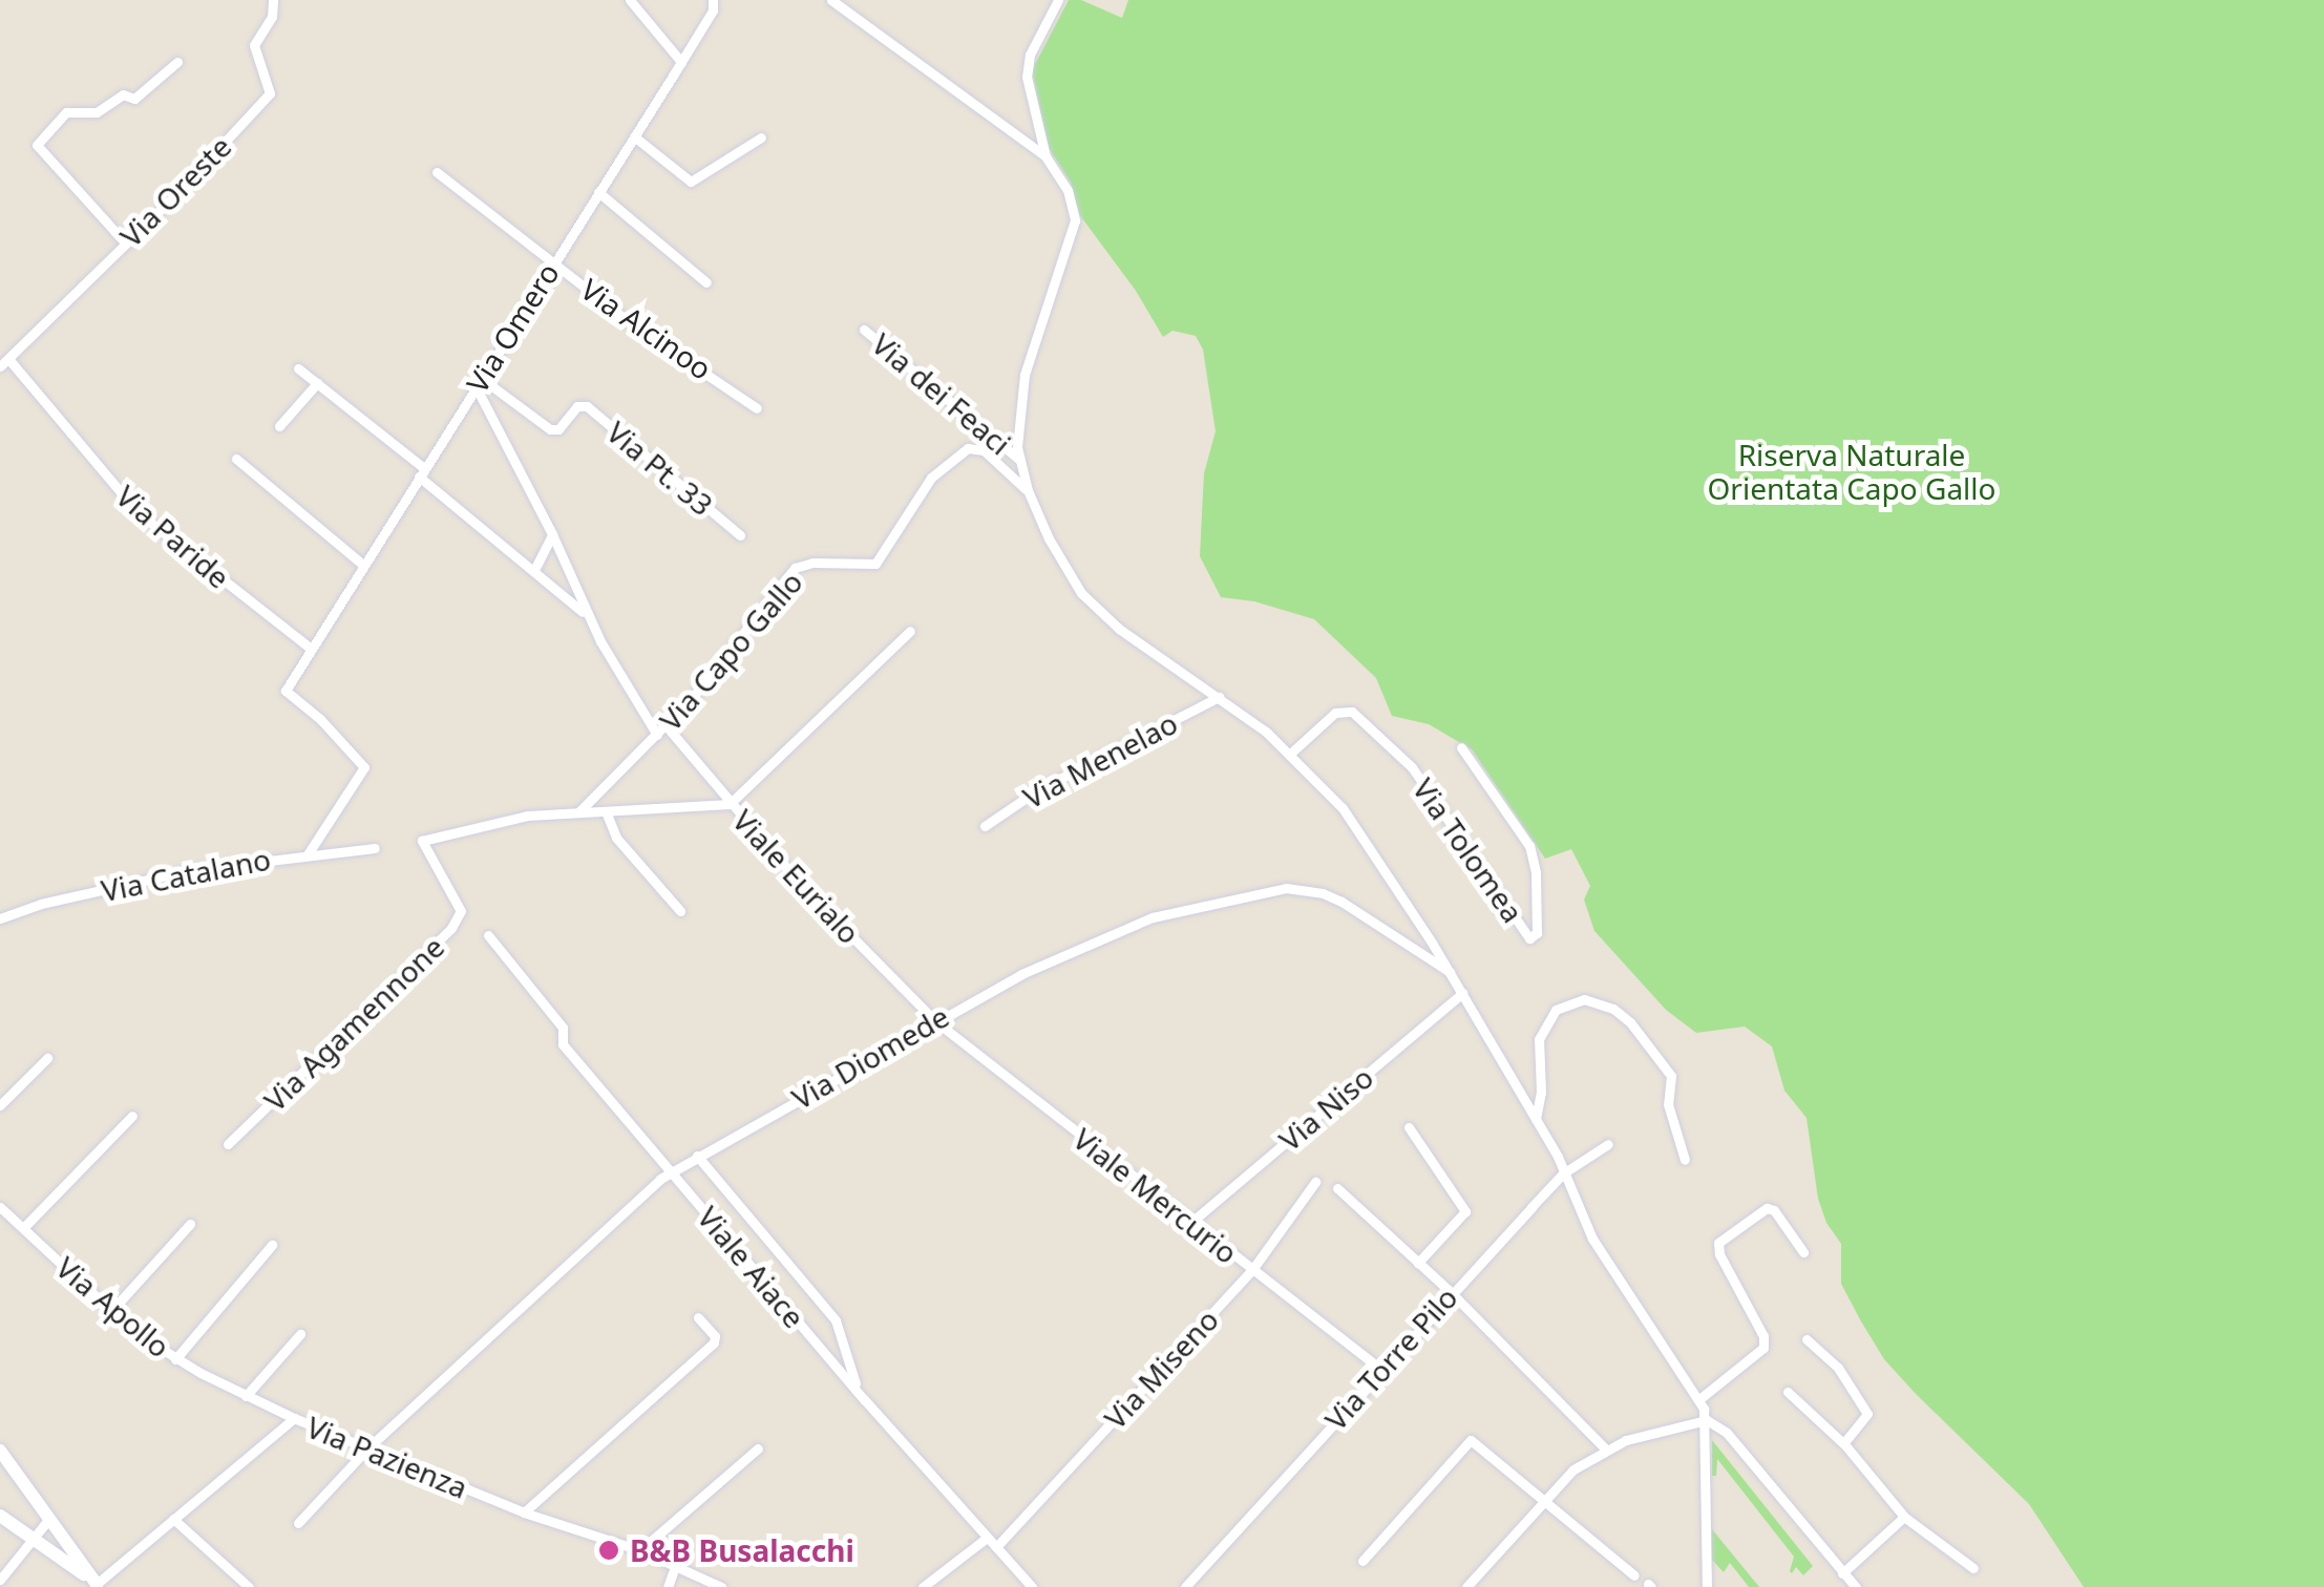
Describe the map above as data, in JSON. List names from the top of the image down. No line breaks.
{"streets":{"street":["Via Oreste","Via Omero","Via Alcinoo","Via dei Feaci","Via Pt. 33","Via Paride","Via Capo Gallo","Via Menelao","Via Tolomea","Via Catalano","Viale Eurialo","Via Agamennone","Via Diomede","Via Niso","Viale Mercurio","Viale Aiace","Via Apollo","Via Torre Pilo","Via Miseno","Via Pazienza"]},"crossings":[["Via Oreste","Via Paride"],["Via Omero","Via Alcinoo"],["Via Omero","Via Pt. 33"],["Via Omero","Via Paride"],["Via Omero","Via Catalano"],["Via Capo Gallo","Viale Eurialo"],["Via Capo Gallo","Via Agamennone"],["Viale Eurialo","Via Diomede"],["Viale Eurialo","Viale Mercurio"],["Via Diomede","Viale Mercurio"],["Via Diomede","Viale Aiace"],["Via Diomede","Via Pazienza"],["Via Niso","Viale Mercurio"],["Viale Mercurio","Via Torre Pilo"],["Viale Mercurio","Via Miseno"],["Viale Aiace","Via Miseno"],["Via Apollo","Via Pazienza"]],"parks":["Riserva Naturale Orientata Capo Gallo"],"places":["B&B Busalacchi"]}
